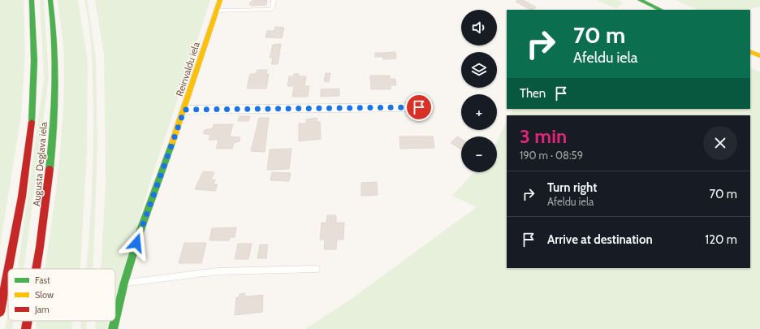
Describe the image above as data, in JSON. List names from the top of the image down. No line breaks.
{"streets":{"main road":["Reinvaldu iela","Augusta Deglava iela"]},"legend":["Fast","Slow","Jam"],"page":{"map_buttons":["+","−"],"turn":["70 m","Afeldu iela"],"then":"Then","heading":["3 min","190 m · 08:59"],"list":[{"name":"Turn right","note":"Afeldu iela","value":"70 m"},{"name":"Arrive at destination","value":"120 m"}]}}
